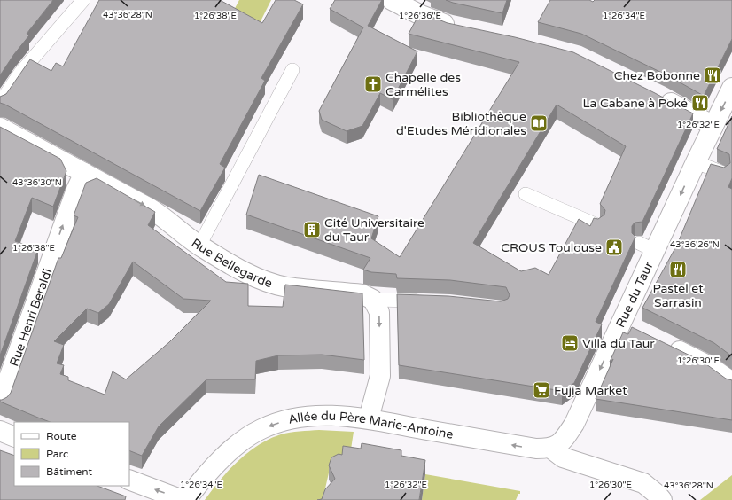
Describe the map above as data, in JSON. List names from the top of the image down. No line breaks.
{"streets":{"street":["Rue Bellegarde","Rue du Taur","Rue Henri Beraldi","Allée du Père Marie-Antoine"]},"crossings":[["Rue Bellegarde","Rue Henri Beraldi"],["Rue du Taur","Allée du Père Marie-Antoine"]],"one_way":["Rue du Taur","Rue Henri Beraldi","Allée du Père Marie-Antoine"],"places":{"restaurant":["Chez Bobonne","La Cabane à Poké","Pastel et Sarrasin"],"church":["Chapelle des Carmélites"],"library":["Bibliothèque d'Etudes Méridionales"],"building":["Cité Universitaire du Taur"],"public building":["CROUS Toulouse"],"hotel":["Villa du Taur"],"supermarket":["Fujia Market"]},"legend":["Route","Parc","Bâtiment"],"coordinates":["43°36'28\"N","1°26'38\"E","1°26'36\"E","1°26'34\"E","1°26'32\"E","43°36'30\"N","43°36'26\"N","1°26'30\"E"]}
